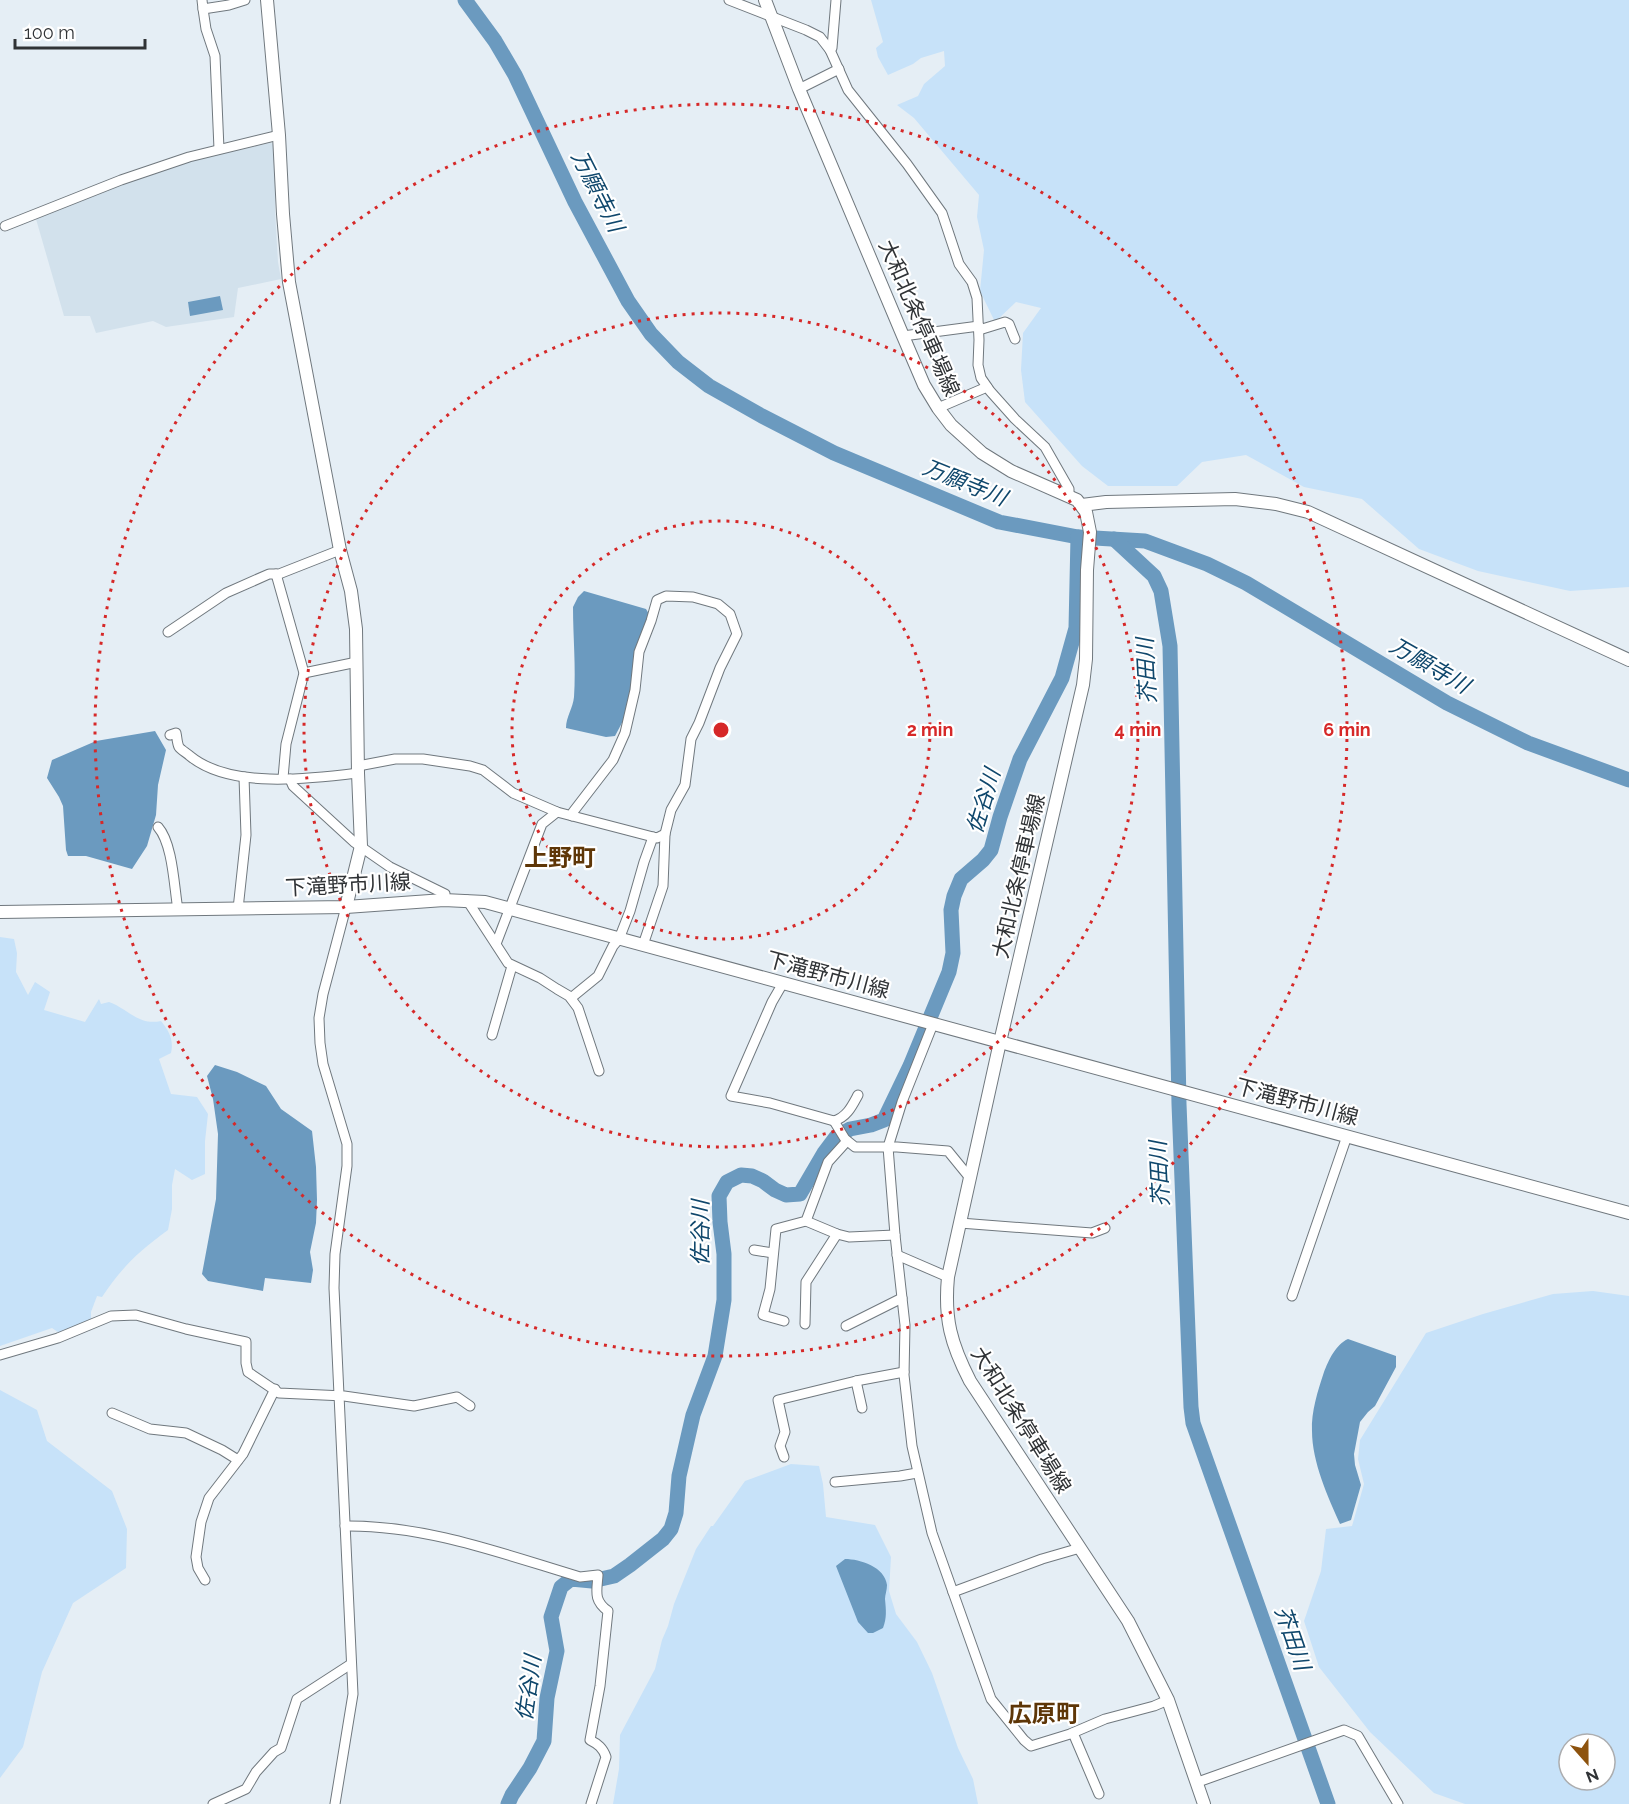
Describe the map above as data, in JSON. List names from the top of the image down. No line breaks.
{"streets":{"main road":["大和北条停車場線","下滝野市川線"]},"crossings":[["大和北条停車場線","下滝野市川線"]],"districts":["上野町","広原町"],"water":["万願寺川","芥田川","佐谷川"],"scale_bar":"100 m","north":"bottom","rings":["2 min","4 min","6 min"]}
